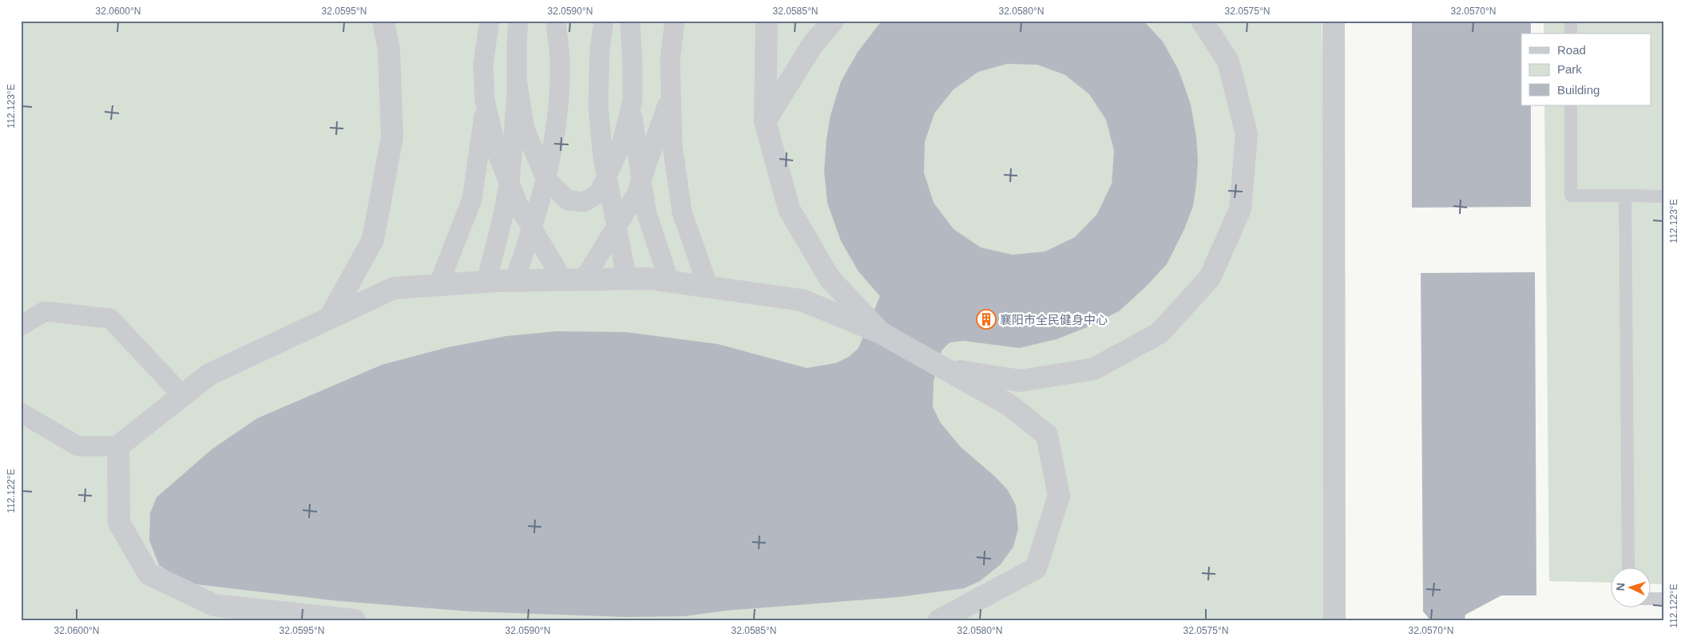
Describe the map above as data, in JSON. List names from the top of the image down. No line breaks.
{"places":{"building":["襄阳市全民健身中心"]},"legend":["Road","Park","Building"],"north":"left","coordinates":["32.0600°N","32.0595°N","32.0590°N","32.0585°N","32.0580°N","32.0575°N","32.0570°N","112.123°E","112.122°E"]}
